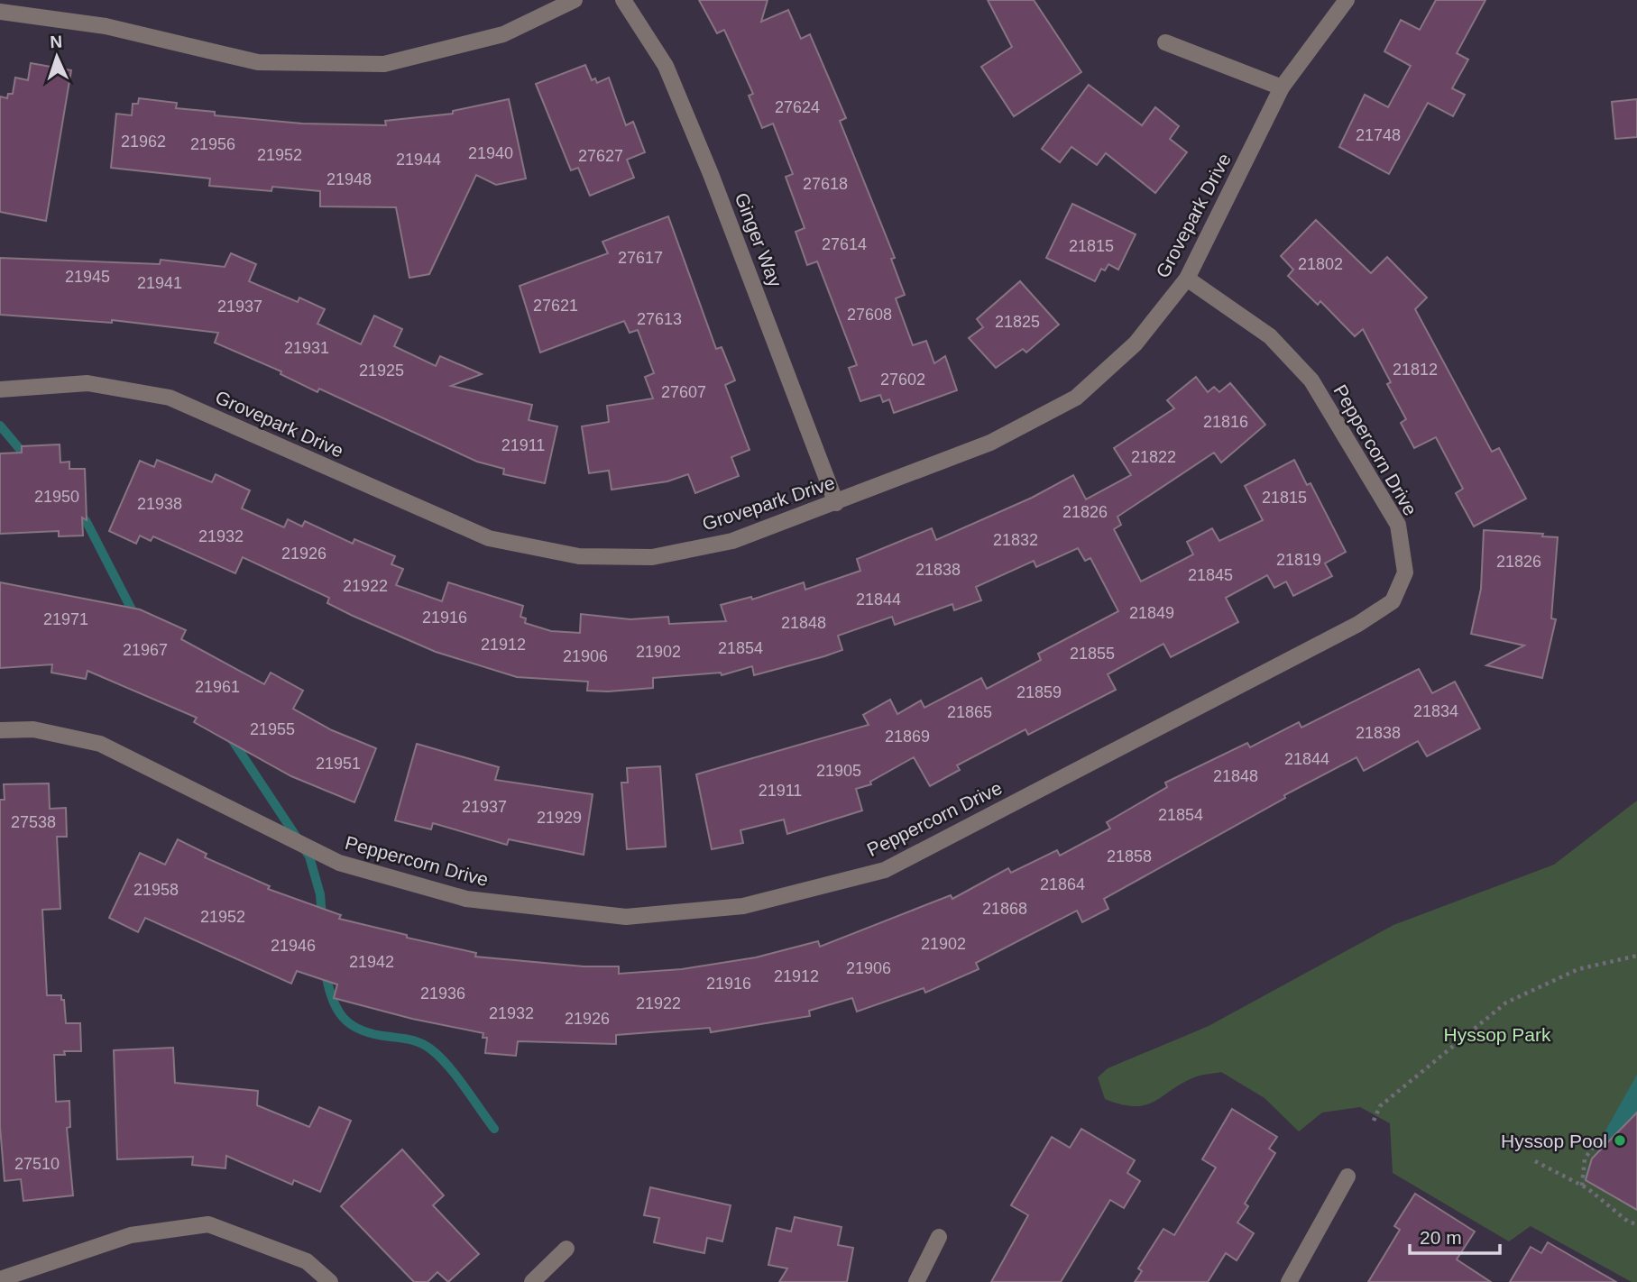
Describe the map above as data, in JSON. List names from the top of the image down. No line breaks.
{"streets":{"street":["Grovepark Drive","Ginger Way","Peppercorn Drive"]},"crossings":[["Grovepark Drive","Ginger Way"],["Grovepark Drive","Peppercorn Drive"]],"parks":["Hyssop Park"],"places":["Hyssop Pool"],"house_numbers":["27624","21748","21962","21956","21940","21952","27627","21944","21948","27618","27614","21815","27617","21802","21945","21941","27621","21937","27608","27613","21825","21931","21812","21925","27602","27607","21816","21911","21822","21950","21815","21938","21826","21932","21832","21926","21819","21826","21838","21845","21922","21844","21849","21916","21971","21848","21912","21854","21967","21902","21855","21906","21961","21859","21834","21865","21955","21838","21869","21844","21951","21905","21848","21911","21937","21854","21929","27538","21858","21864","21958","21868","21952","21902","21946","21942","21906","21912","21916","21936","21922","21932","21926","27510"],"scale_bar":"20 m","north":"top"}
